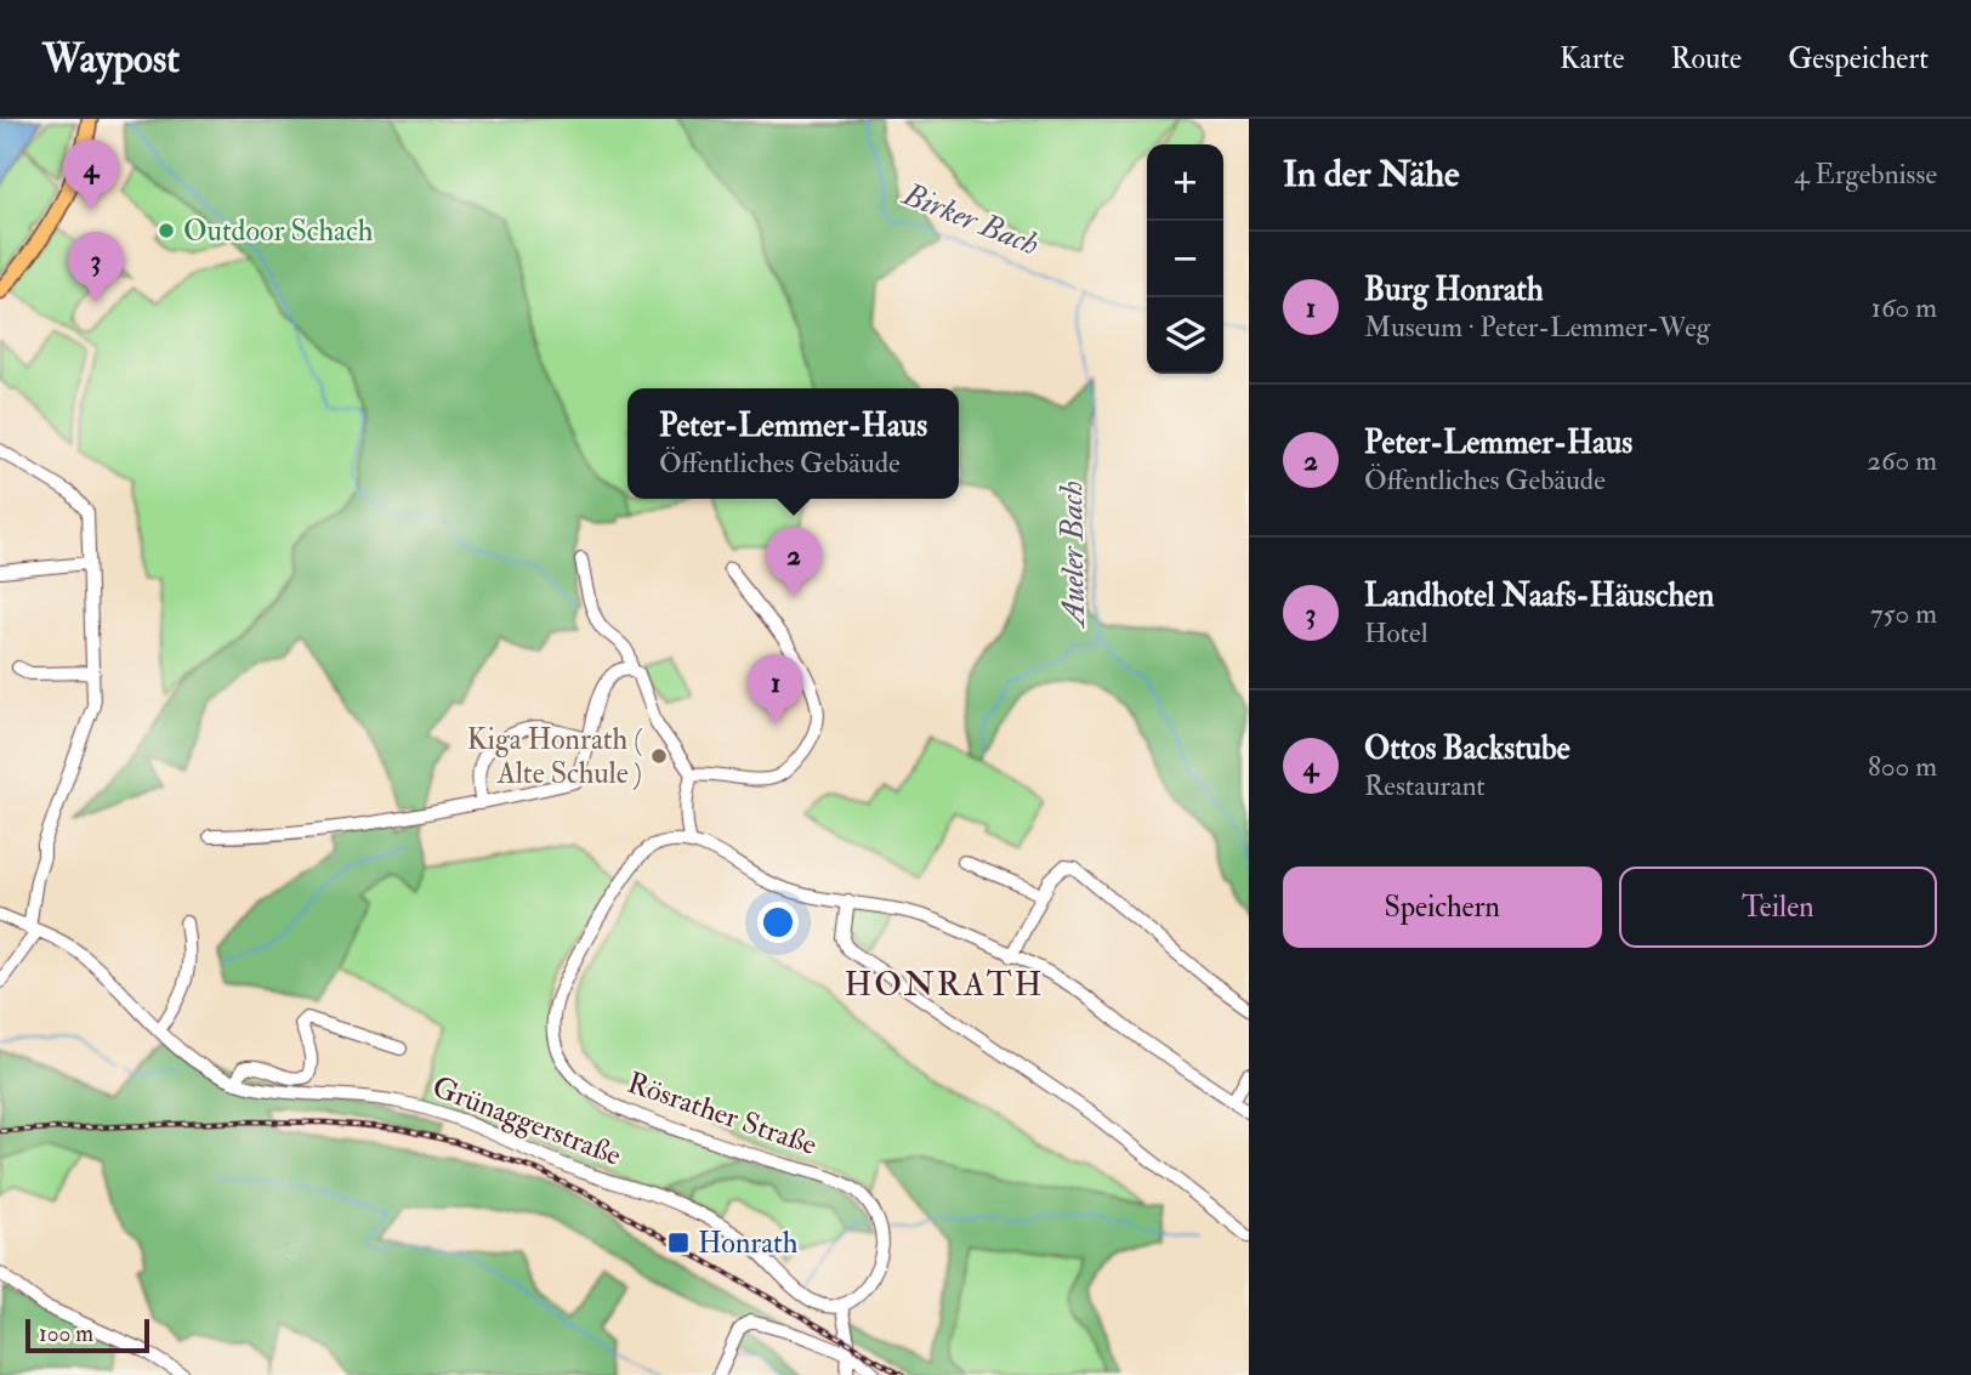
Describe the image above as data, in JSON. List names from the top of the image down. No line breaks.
{"streets":{"street":["Rösrather Straße","Grünaggerstraße"]},"crossings":[["Rösrather Straße","Grünaggerstraße"]],"districts":["HONRATH"],"water":["Birker Bach","Aueler Bach"],"places":{"other":["Outdoor Schach","Kiga Honrath ( Alte Schule )"],"transit":["Honrath"]},"scale_bar":"100 m","page":{"header":"Waypost","nav":["Karte","Route","Gespeichert"],"heading":["In der Nähe","4 Ergebnisse"],"pins":["4","3","2","1"],"map_buttons":["+","−"],"list":[{"mark":"1","name":"Burg Honrath","note":"Museum · Peter-Lemmer-Weg","value":"160 m"},{"mark":"2","name":"Peter-Lemmer-Haus","note":"Öffentliches Gebäude","value":"260 m"},{"mark":"3","name":"Landhotel Naafs-Häuschen","note":"Hotel","value":"750 m"},{"mark":"4","name":"Ottos Backstube","note":"Restaurant","value":"800 m"}],"popup":["Peter-Lemmer-Haus","Öffentliches Gebäude"],"buttons":["Speichern","Teilen"],"scale":"100 m"}}
